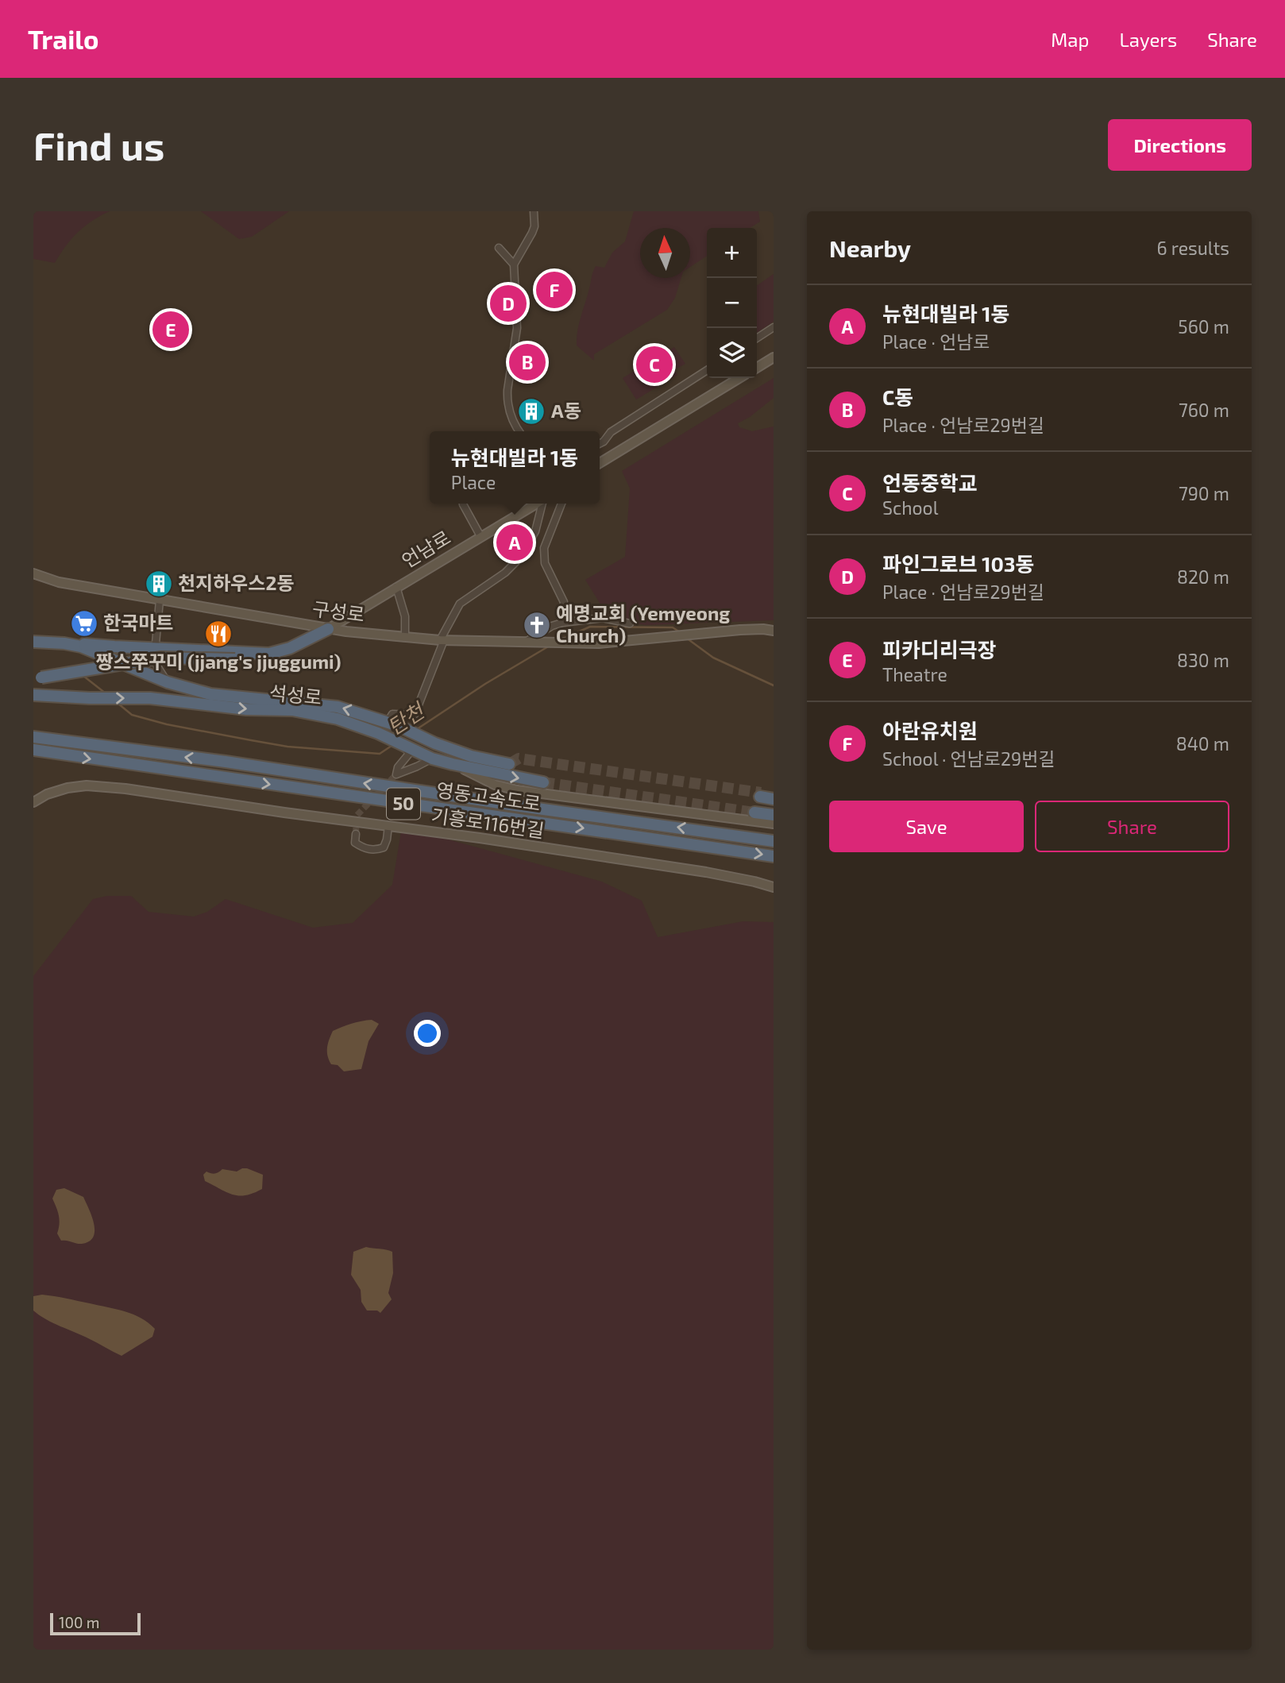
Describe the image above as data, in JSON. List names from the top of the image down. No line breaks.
{"streets":{"highway":["석성로","영동고속도로","50"],"main road":["언남로","구성로","기흥로116번길"]},"crossings":[["언남로","구성로"]],"water":["탄천"],"places":{"building":["A동","천지하우스2동"],"supermarket":["한국마트"],"church":["예명교회 (Yemyeong Church)"],"restaurant":["짱스쭈꾸미 (jjang's jjuggumi)"]},"scale_bar":"100 m","north":"top","page":{"header":"Trailo","nav":["Map","Layers","Share"],"buttons":["Directions",["Save","Share"]],"title":"Find us","heading":["Nearby","6 results"],"map_buttons":["+","−"],"pins":["F","D","E","B","C","A"],"list":[{"mark":"A","name":"뉴현대빌라 1동","note":"Place · 언남로","value":"560 m"},{"mark":"B","name":"C동","note":"Place · 언남로29번길","value":"760 m"},{"mark":"C","name":"언동중학교","note":"School","value":"790 m"},{"mark":"D","name":"파인그로브 103동","note":"Place · 언남로29번길","value":"820 m"},{"mark":"E","name":"피카디리극장","note":"Theatre","value":"830 m"},{"mark":"F","name":"아란유치원","note":"School · 언남로29번길","value":"840 m"}],"popup":["뉴현대빌라 1동","Place"],"scale":"100 m"}}
